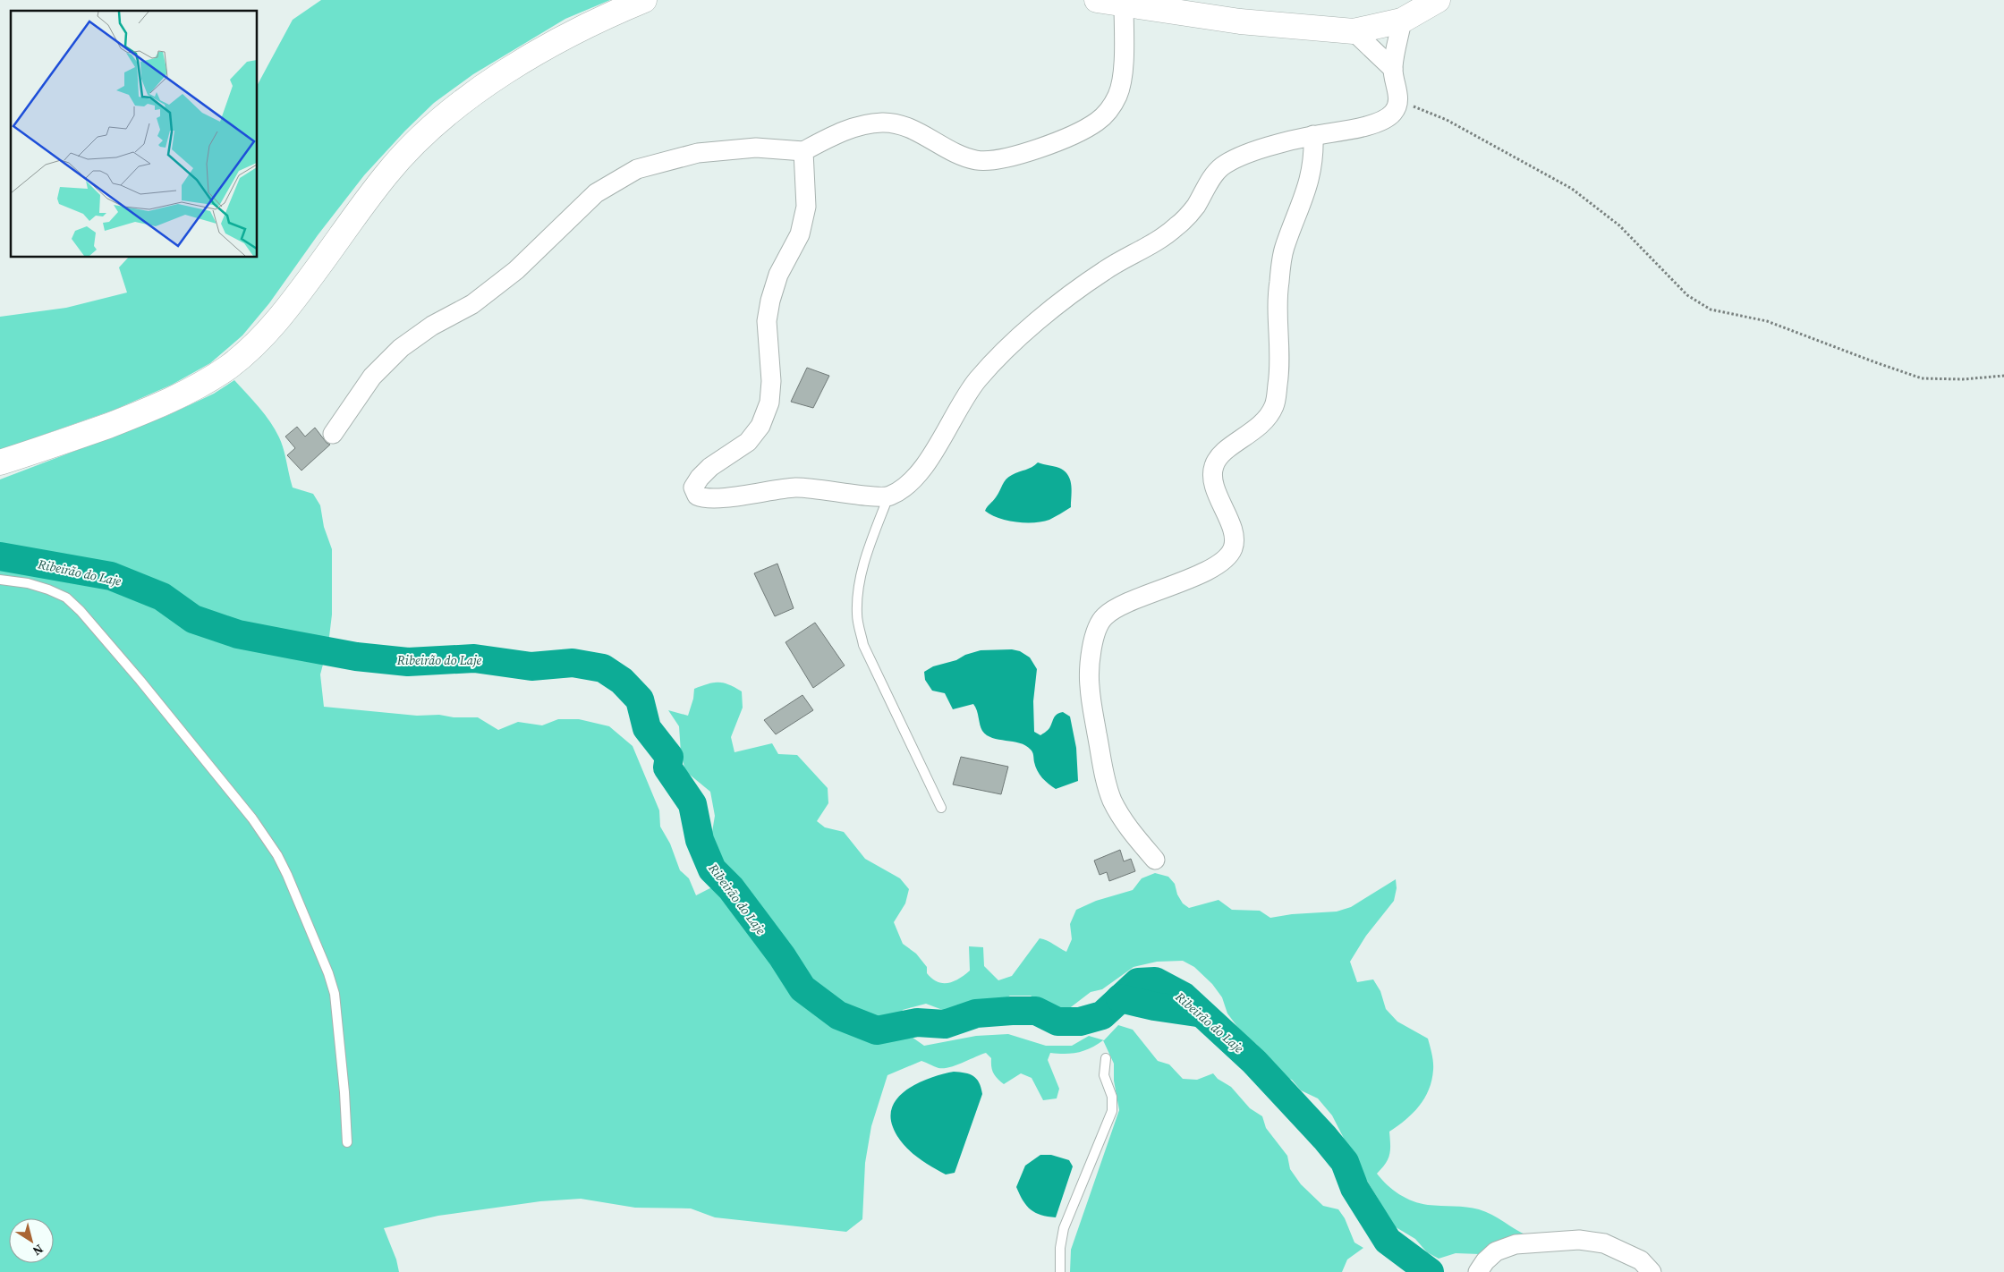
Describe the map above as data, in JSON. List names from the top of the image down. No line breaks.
{"water":["Ribeirão do Laje"],"north":"bottom right"}
